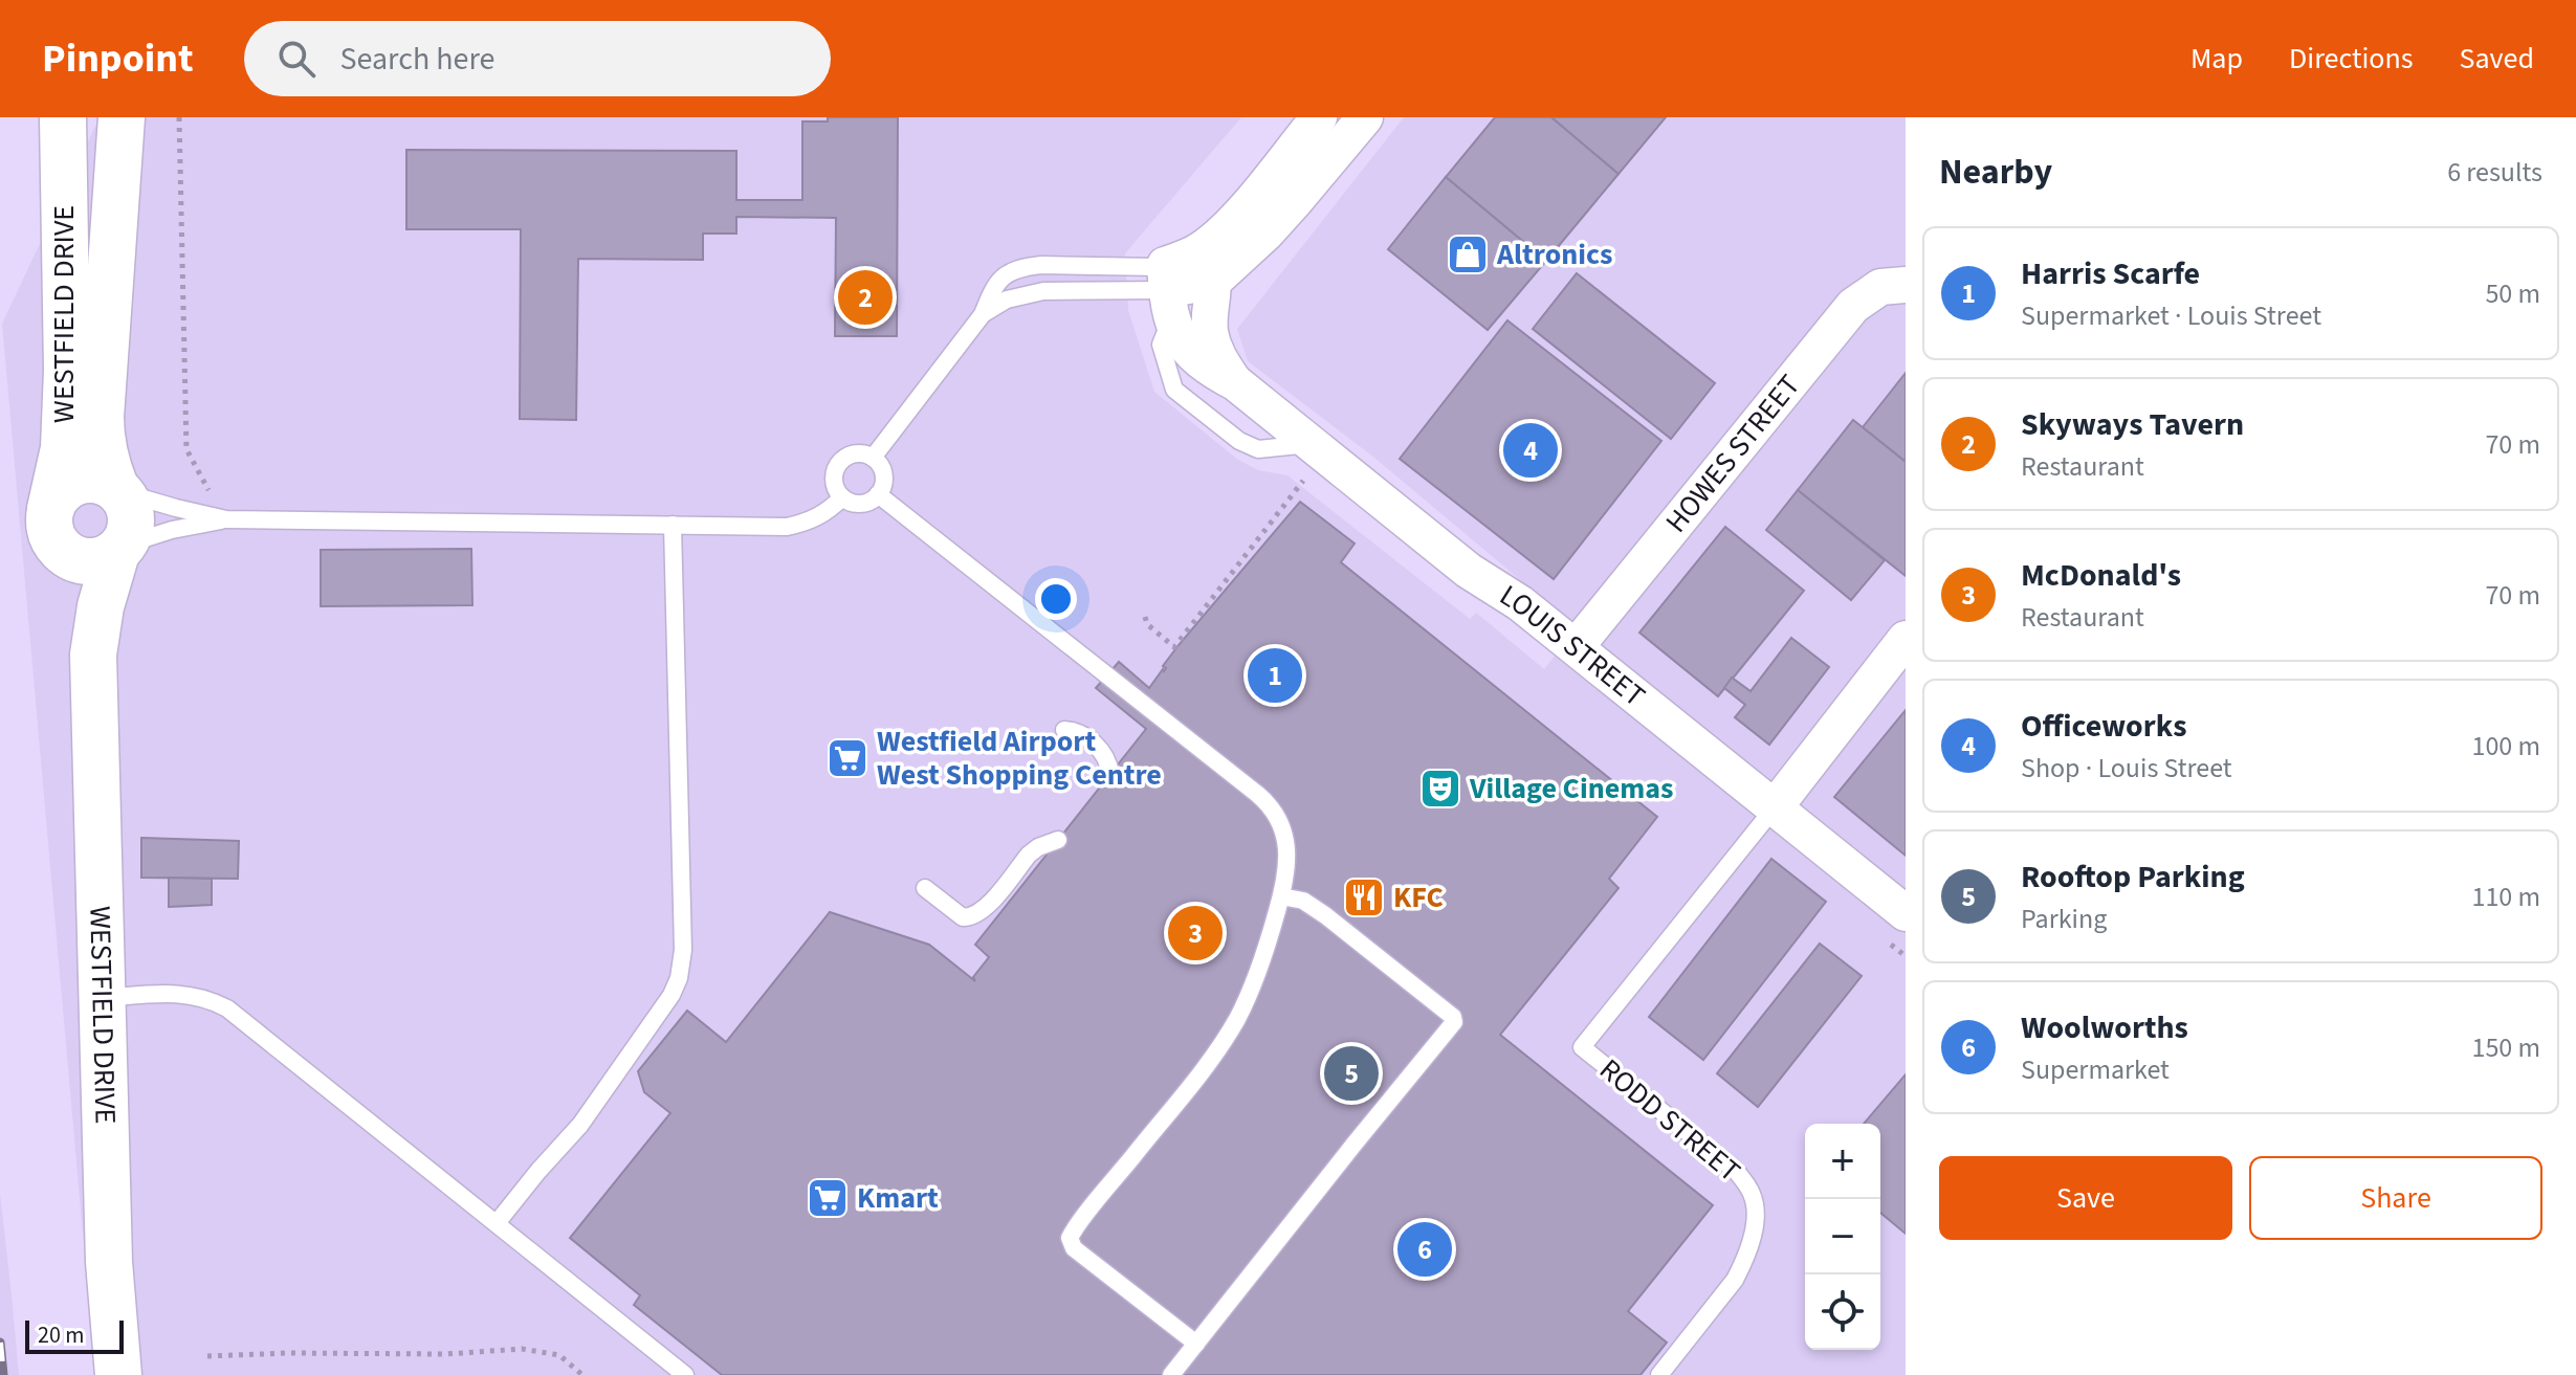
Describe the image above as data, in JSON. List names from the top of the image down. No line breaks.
{"streets":{"main road":["WESTFIELD DRIVE"],"street":["HOWES STREET","LOUIS STREET"],"lane":["RODD STREET"]},"crossings":[["HOWES STREET","LOUIS STREET"],["LOUIS STREET","RODD STREET"]],"places":{"shop":["Altronics"],"supermarket":["Westfield Airport West Shopping Centre","Kmart"],"theatre":["Village Cinemas"],"restaurant":["KFC"]},"scale_bar":"20 m","page":{"header":"Pinpoint","search":"Search here","nav":["Map","Directions","Saved"],"heading":["Nearby","6 results"],"list":[{"mark":"1","name":"Harris Scarfe","note":"Supermarket · Louis Street","value":"50 m"},{"mark":"2","name":"Skyways Tavern","note":"Restaurant","value":"70 m"},{"mark":"3","name":"McDonald's","note":"Restaurant","value":"70 m"},{"mark":"4","name":"Officeworks","note":"Shop · Louis Street","value":"100 m"},{"mark":"5","name":"Rooftop Parking","note":"Parking","value":"110 m"},{"mark":"6","name":"Woolworths","note":"Supermarket","value":"150 m"}],"pins":["2","4","1","3","5","6"],"map_buttons":["+","−"],"buttons":["Save","Share"],"scale":"20 m"}}
